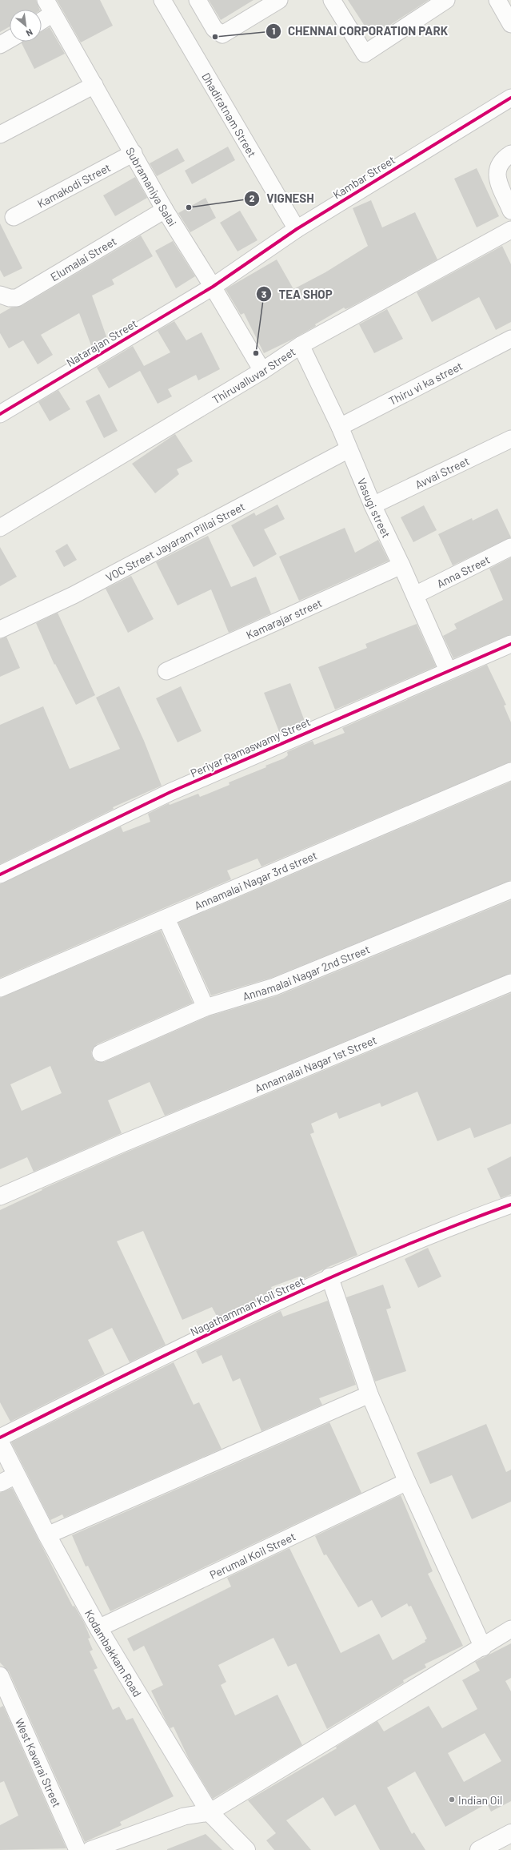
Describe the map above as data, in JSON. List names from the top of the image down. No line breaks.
{"streets":{"main road":["Kodambakkam Road"],"street":["Dhadiratnam Street","Kambar Street","Kamakodi Street","Subramaniya Salai","Elumalai Street","Natarajan Street","Thiruvalluvar Street","Thiru vi ka street","Avvai Street","Vasugi street","VOC Street Jayaram Pillai Street","Anna Street","Kamarajar street","Periyar Ramaswamy Street","Annamalai Nagar 3rd street","Annamalai Nagar 2nd Street","Annamalai Nagar 1st Street","Nagathamman Koil Street","Perumal Koil Street","West Kavarai Street"]},"crossings":[["Dhadiratnam Street","Kambar Street"],["Kambar Street","Subramaniya Salai"],["Kambar Street","Natarajan Street"],["Kamakodi Street","Subramaniya Salai"],["Subramaniya Salai","Elumalai Street"],["Subramaniya Salai","Natarajan Street"],["Subramaniya Salai","Thiruvalluvar Street"],["Thiruvalluvar Street","Vasugi street"],["Thiru vi ka street","Vasugi street"],["Avvai Street","Vasugi street"],["Vasugi street","VOC Street Jayaram Pillai Street"],["Vasugi street","Anna Street"],["Vasugi street","Kamarajar street"],["Vasugi street","Periyar Ramaswamy Street"],["Perumal Koil Street","Kodambakkam Road"]],"places":["CHENNAI CORPORATION PARK","VIGNESH","TEA SHOP","Indian Oil"],"north":"bottom right"}
